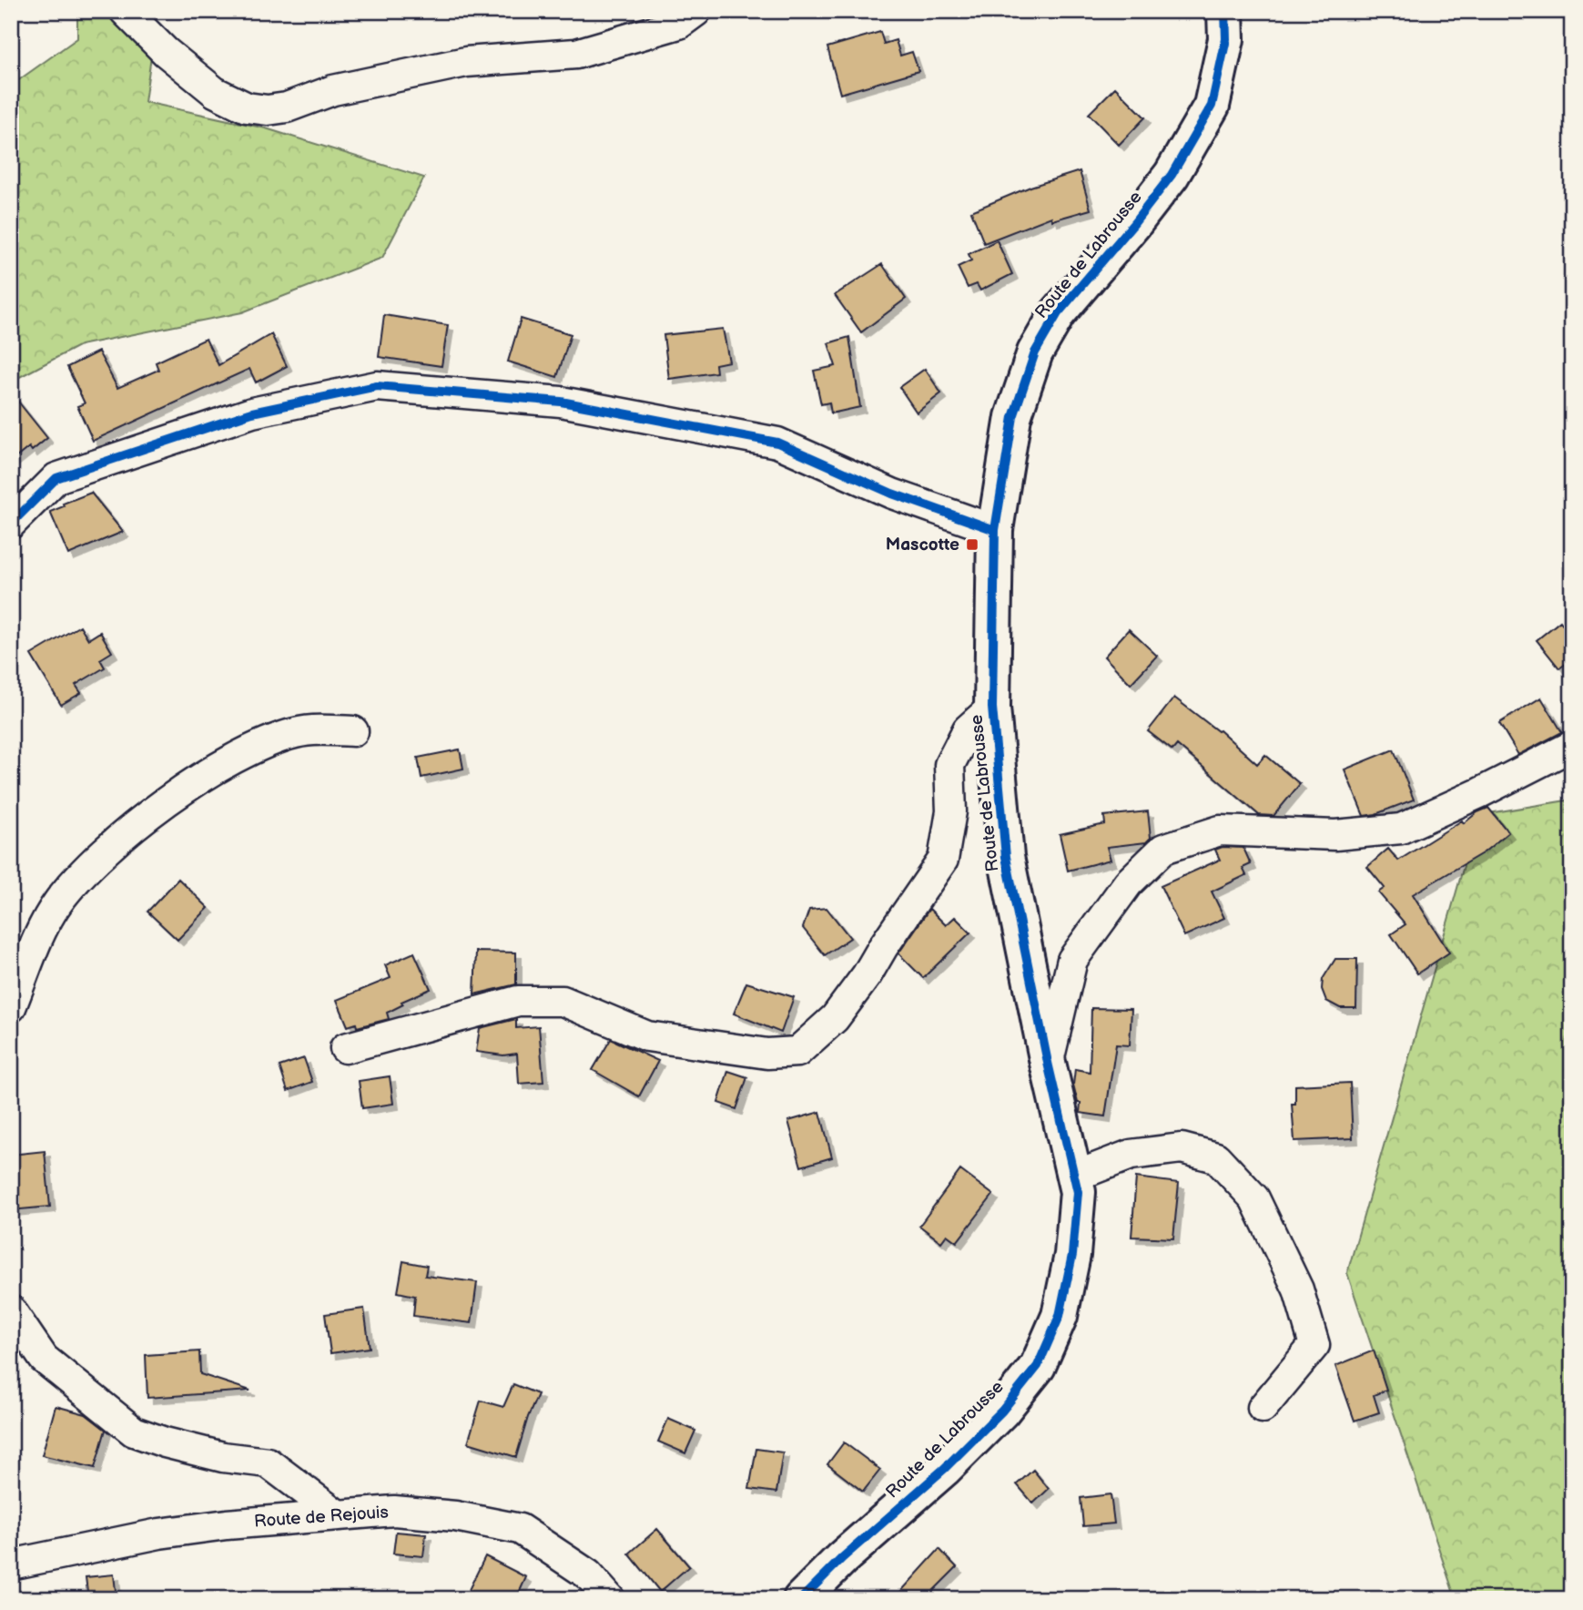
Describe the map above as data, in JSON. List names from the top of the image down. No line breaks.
{"streets":{"street":["Route de Labrousse","Route de Rejouis"]},"places":{"transit":["Mascotte"]}}
